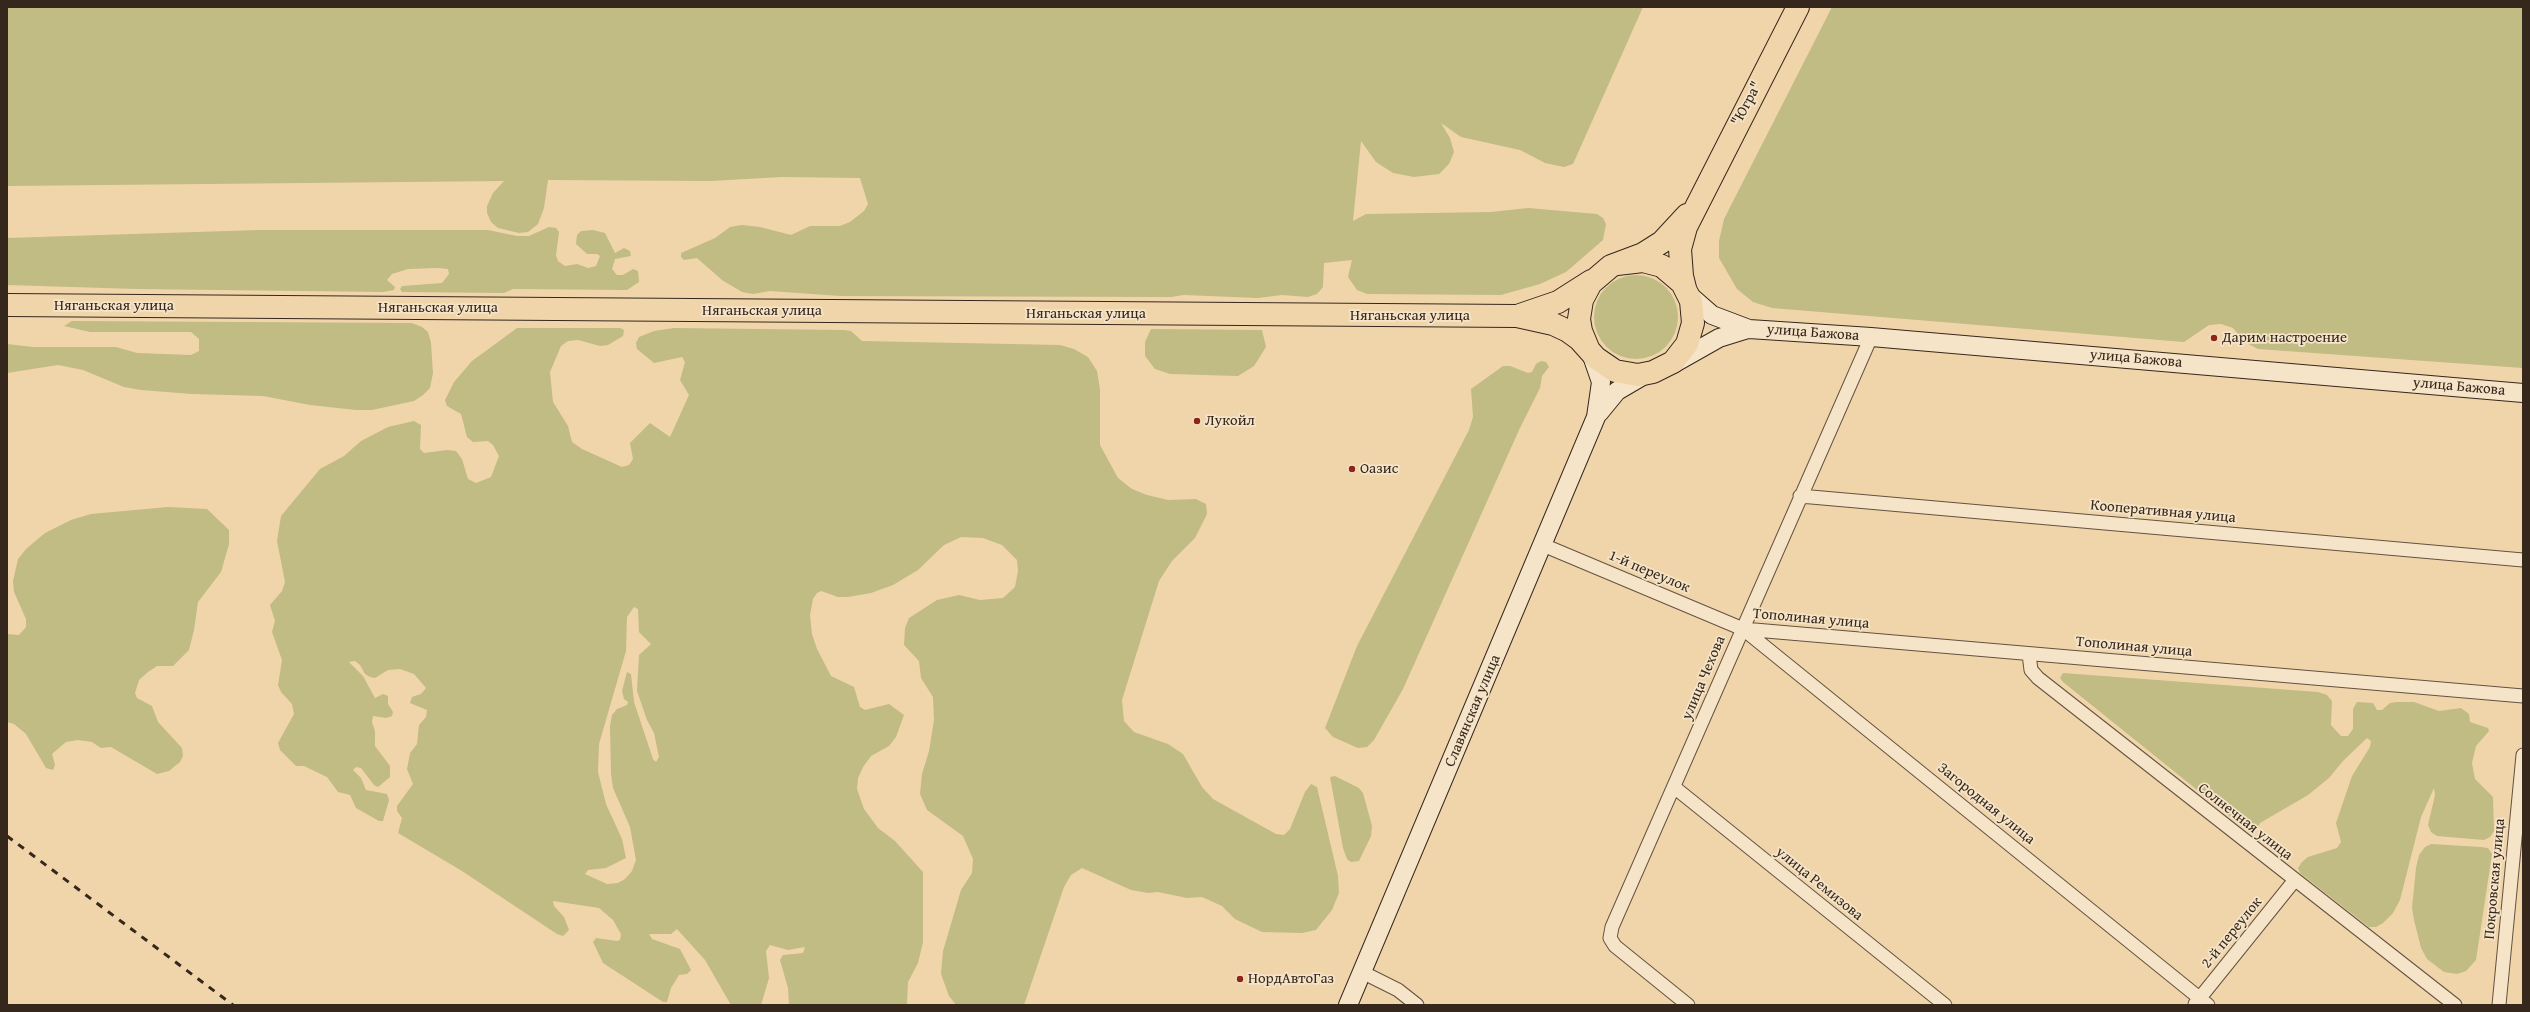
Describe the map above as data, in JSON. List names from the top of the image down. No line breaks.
{"streets":{"highway":["\"Югра\"","Няганьская улица"],"street":["улица Бажова","Кооперативная улица","1-й переулок","Тополиная улица","улица Чехова","Славянская улица","Загородная улица","Солнечная улица","Покровская улица","улица Ремизова","2-й переулок"]},"crossings":[["улица Бажова","улица Чехова"],["Кооперативная улица","улица Чехова"],["1-й переулок","Тополиная улица"],["1-й переулок","улица Чехова"],["1-й переулок","Славянская улица"],["1-й переулок","Загородная улица"],["Тополиная улица","улица Чехова"],["Тополиная улица","Загородная улица"],["Тополиная улица","Солнечная улица"],["улица Чехова","Загородная улица"],["улица Чехова","улица Ремизова"],["Загородная улица","2-й переулок"],["Солнечная улица","2-й переулок"]],"places":["Дарим настроение","Лукойл","Оазис","НордАвтоГаз"]}
